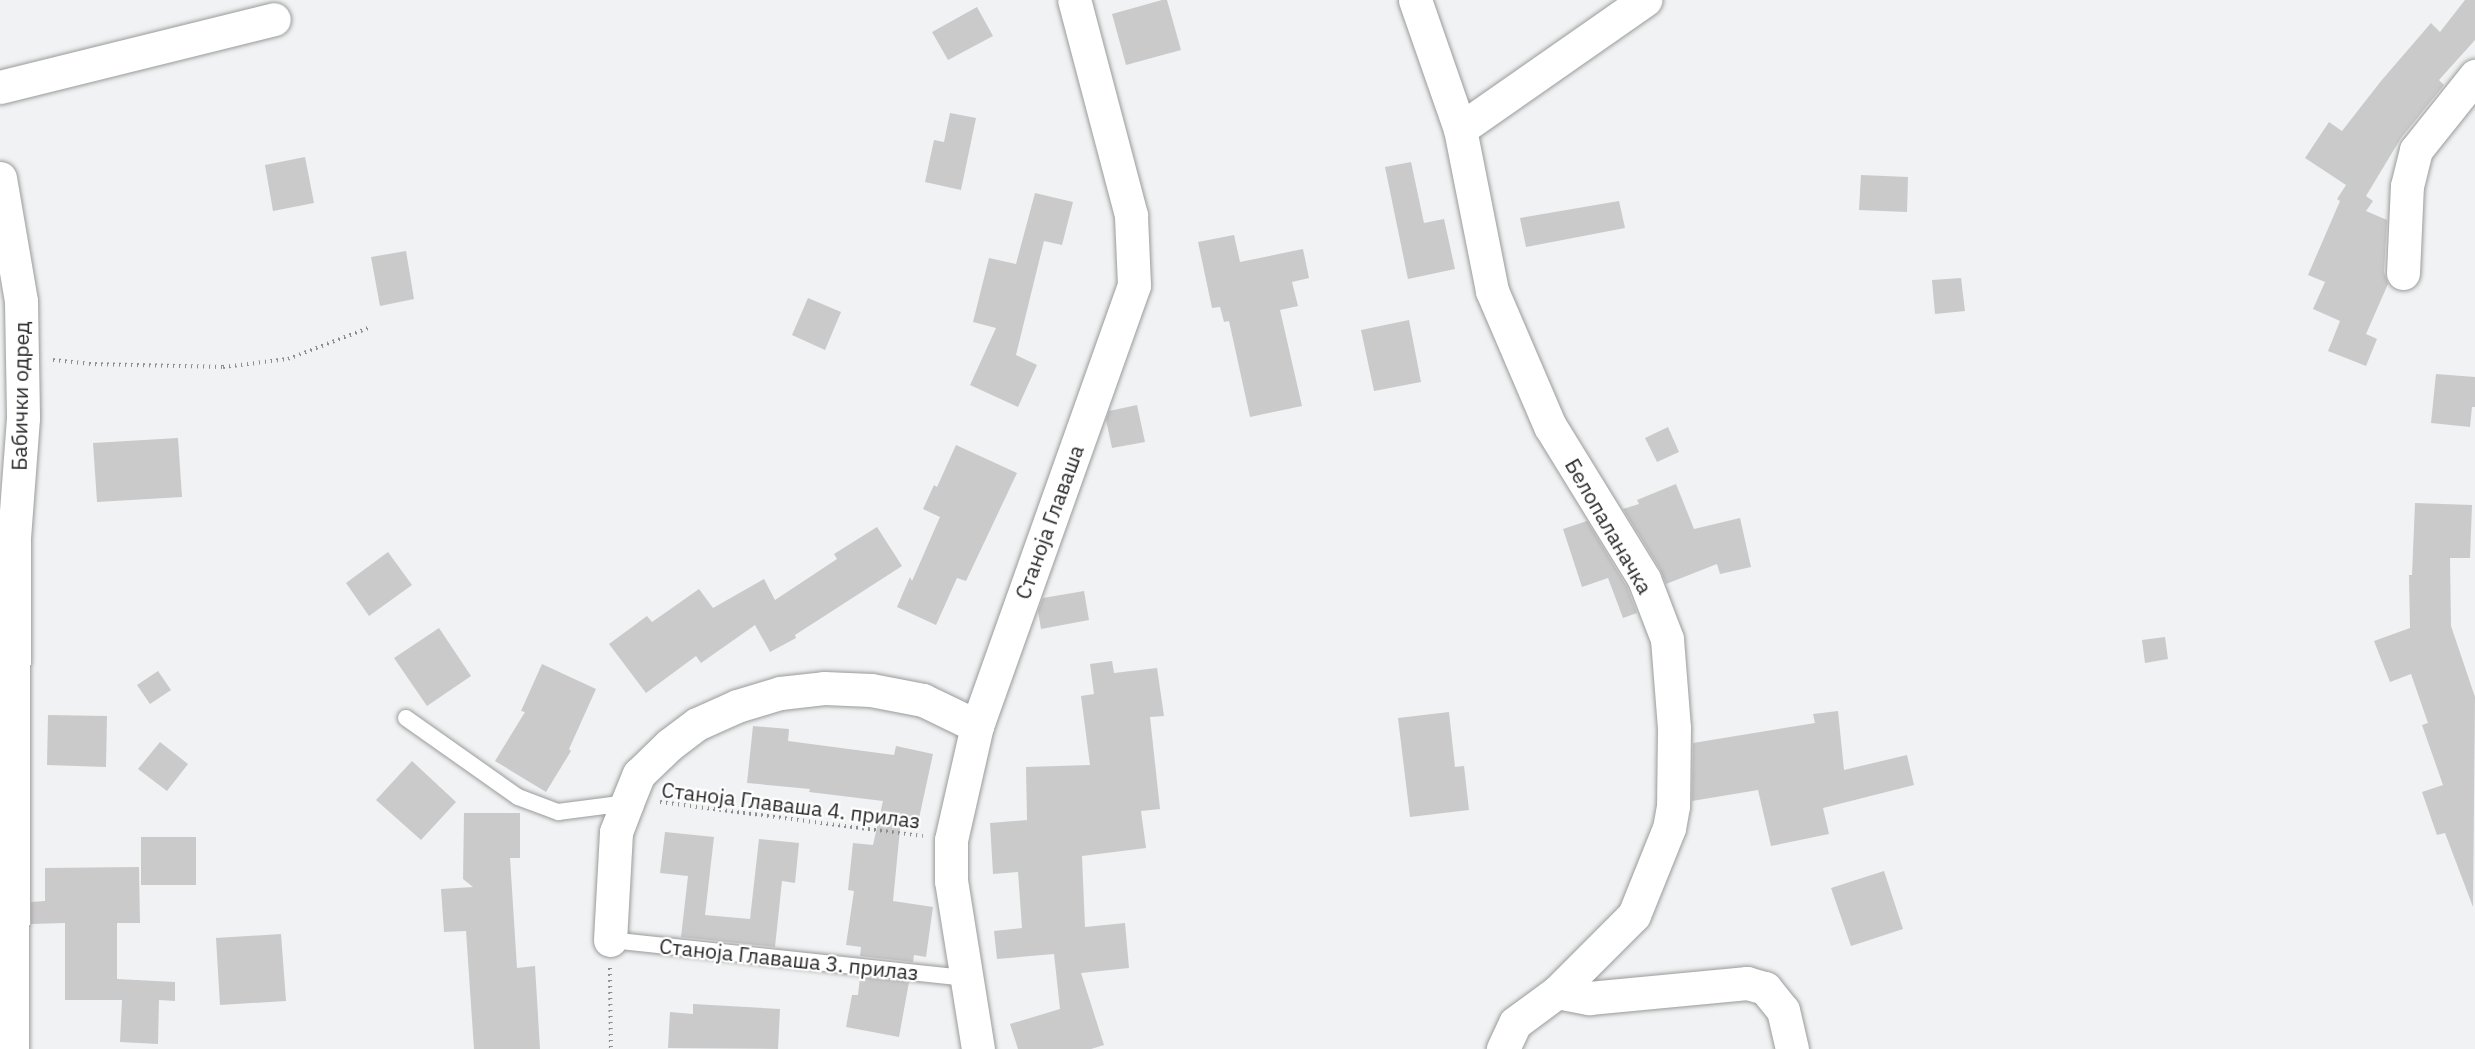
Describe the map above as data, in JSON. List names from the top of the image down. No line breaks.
{"streets":{"street":["Бабички одред","Станоја Главаша","Белопаланачка"],"lane":["Станоја Главаша 3. прилаз"],"path":["Станоја Главаша 4. прилаз"]},"crossings":[["Станоја Главаша","Станоја Главаша 4. прилаз"],["Станоја Главаша","Станоја Главаша 3. прилаз"]]}
